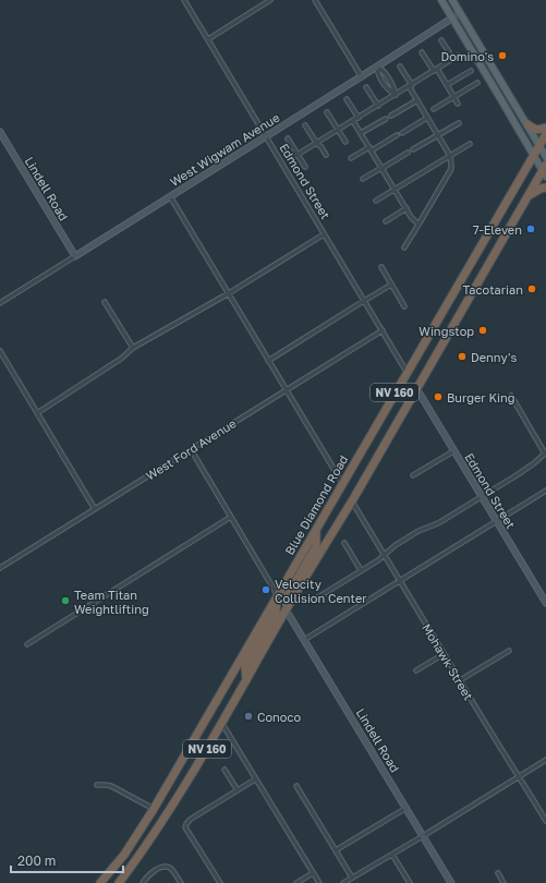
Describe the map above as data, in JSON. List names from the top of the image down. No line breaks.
{"streets":{"highway":["NV 160","Blue Diamond Road"],"street":["West Wigwam Avenue","Edmond Street","Lindell Road","West Ford Avenue","Mohawk Street"]},"crossings":[["West Wigwam Avenue","Edmond Street"],["West Wigwam Avenue","Lindell Road"],["Edmond Street","NV 160"],["Edmond Street","West Ford Avenue"],["Edmond Street","Blue Diamond Road"],["Lindell Road","NV 160"],["NV 160","Mohawk Street"]],"places":["Domino's","7-Eleven","Tacotarian","Wingstop","Denny's","Burger King","Velocity Collision Center","Team Titan Weightlifting","Conoco"],"scale_bar":"200 m"}
